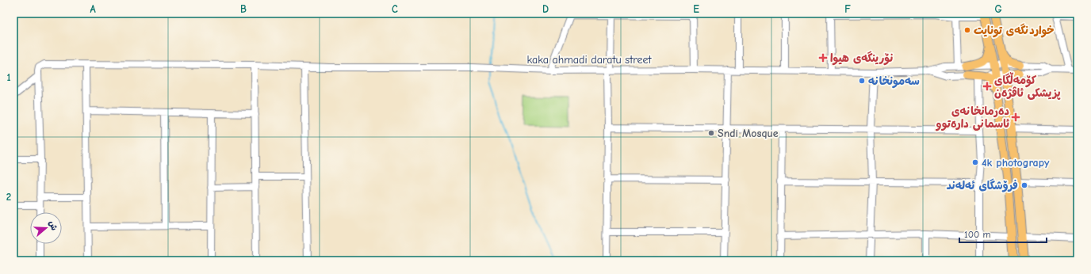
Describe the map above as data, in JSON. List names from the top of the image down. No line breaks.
{"streets":{"street":["kaka ahmadi daratu street"]},"places":{"other":["خواردنگەی تونایت","سەمونخانە","Sndi Mosque","4k photograpy","فرۆشگای ئەلەند"],"health":["نۆرینگەی هیوا","کۆمەڵگای پزیشکی ئاڤژەن","دەرمانخانەی ئاسمانی دارەتوو"]},"scale_bar":"100 m","north":"right","grid":{"columns":["A","B","C","D","E","F","G"],"rows":["1","2"]}}
